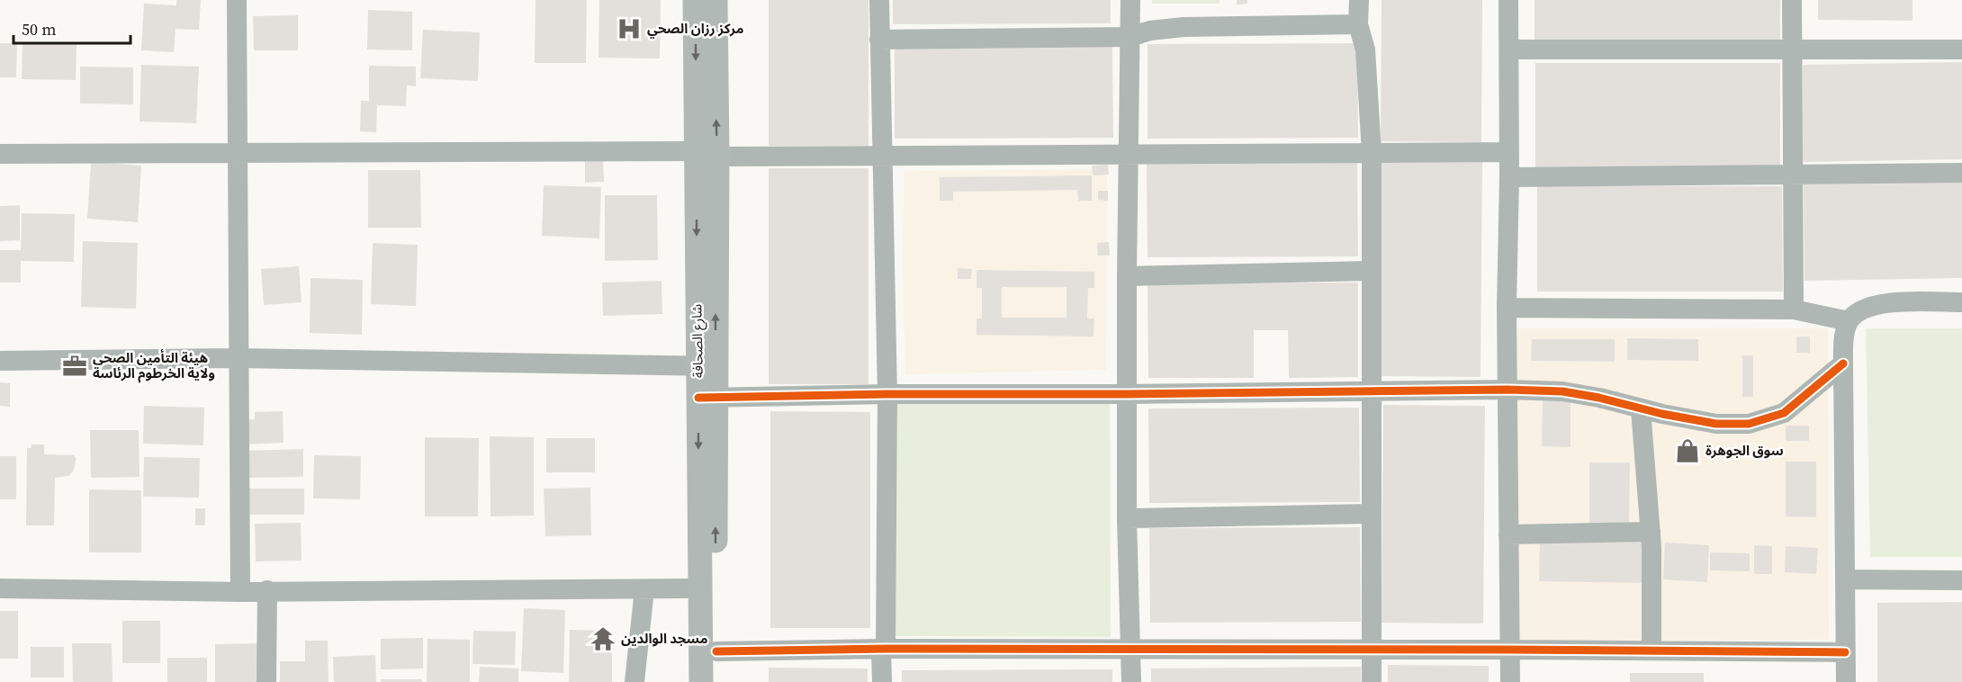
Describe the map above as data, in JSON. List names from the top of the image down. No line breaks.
{"streets":{"main road":["شارع الصحافة"]},"places":{"hospital":["مركز رزان الصحي"],"office":["هيئة التأمين الصحي ولاية الخرطوم الرئاسة"],"shop":["سوق الجوهرة"],"temple":["مسجد الوالدين"]},"scale_bar":"50 m"}
